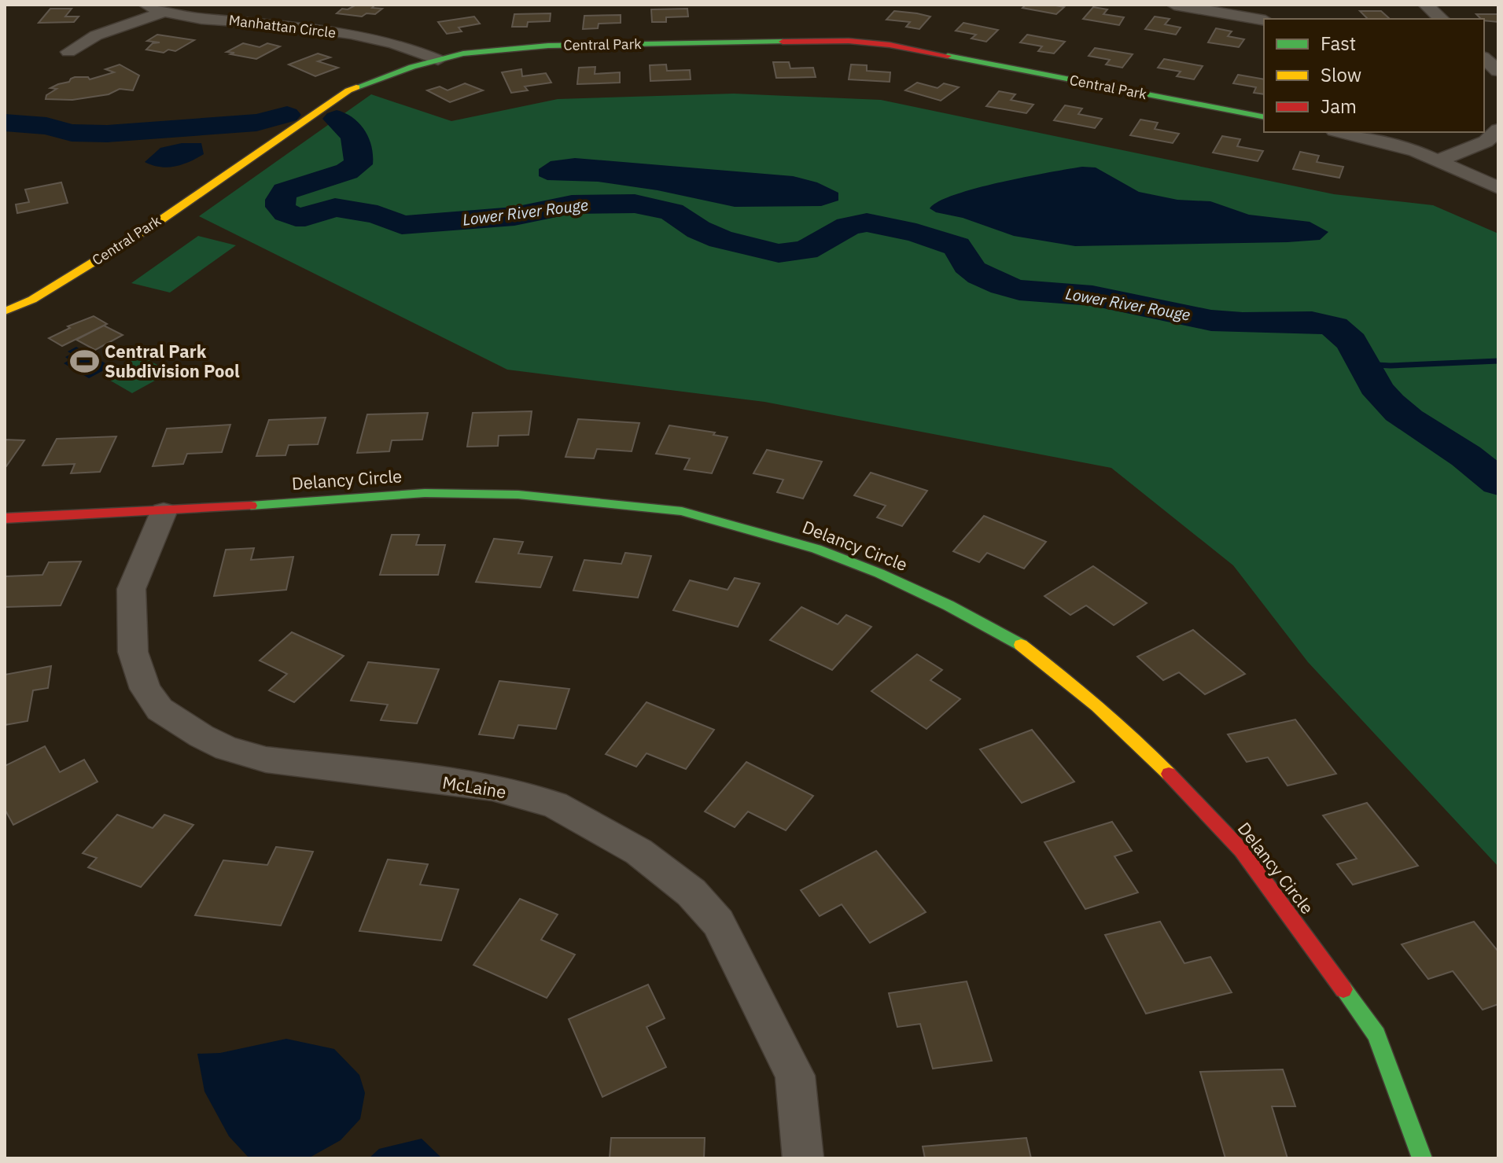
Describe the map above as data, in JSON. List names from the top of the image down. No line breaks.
{"streets":{"street":["Manhattan Circle","Central Park","Delancy Circle","McLaine"]},"crossings":[["Manhattan Circle","Central Park"],["Delancy Circle","McLaine"]],"water":["Lower River Rouge"],"places":{"sports":["Central Park Subdivision Pool"]},"legend":["Fast","Slow","Jam"]}
